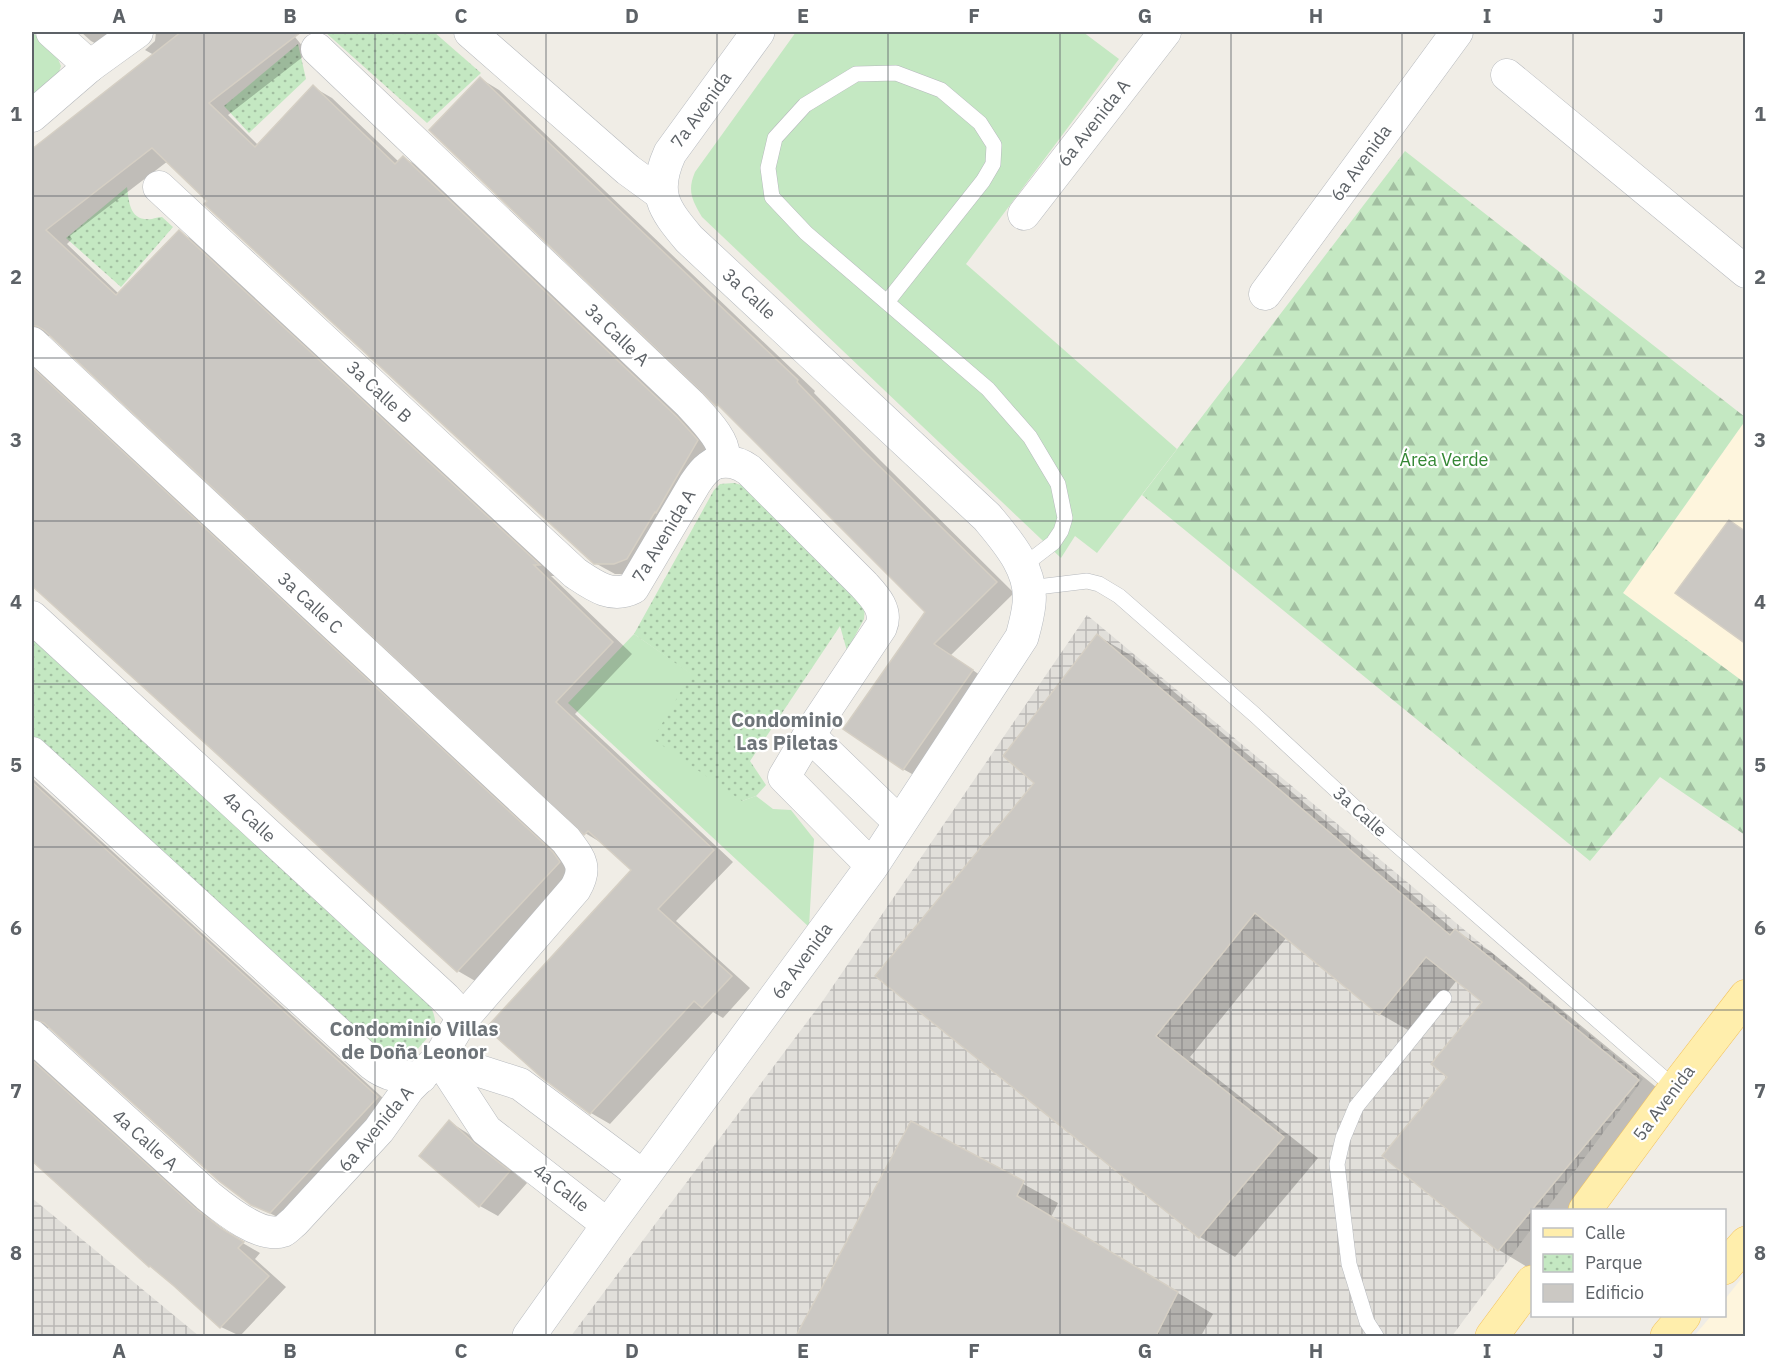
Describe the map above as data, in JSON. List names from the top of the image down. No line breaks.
{"streets":{"main road":["7a Avenida","6a Avenida","3a Calle","5a Avenida"],"street":["6a Avenida A","3a Calle A","3a Calle B","7a Avenida A","3a Calle C","4a Calle","4a Calle A"]},"crossings":[["7a Avenida","3a Calle"],["6a Avenida A","3a Calle C"],["6a Avenida A","4a Calle"],["6a Avenida A","4a Calle A"],["6a Avenida","3a Calle"],["6a Avenida","4a Calle"],["3a Calle","5a Avenida"],["3a Calle A","7a Avenida A"],["3a Calle B","7a Avenida A"]],"districts":["Condominio Las Piletas","Condominio Villas de Doña Leonor"],"parks":["Área Verde"],"legend":["Calle","Parque","Edificio"],"grid":{"columns":["A","B","C","D","E","F","G","H","I","J"],"rows":["1","2","3","4","5","6","7","8"]}}
